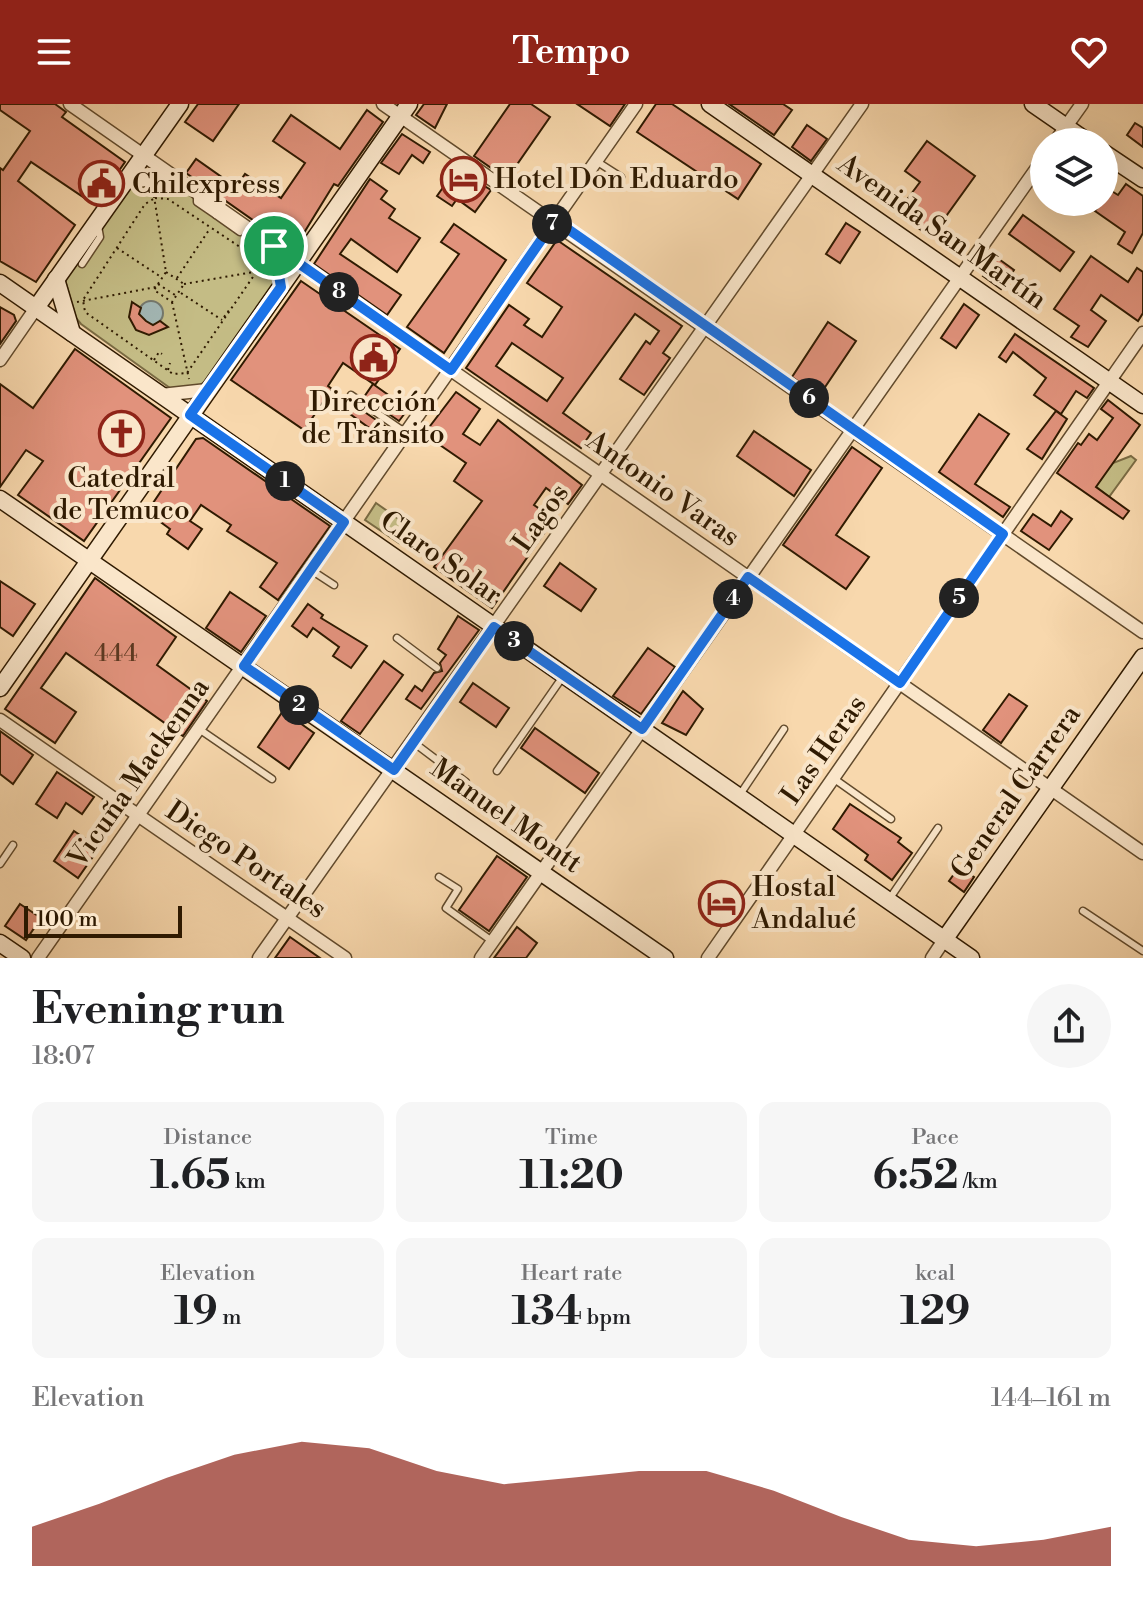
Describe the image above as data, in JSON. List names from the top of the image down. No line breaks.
{"streets":{"street":["Avenida San Martín","Antonio Varas","Lagos","Claro Solar","Las Heras","Vicuña Mackenna","General Carrera","Manuel Montt","Diego Portales"]},"crossings":[["Avenida San Martín","Lagos"],["Avenida San Martín","Las Heras"],["Antonio Varas","Lagos"],["Antonio Varas","Las Heras"],["Antonio Varas","Vicuña Mackenna"],["Antonio Varas","General Carrera"],["Lagos","Claro Solar"],["Lagos","Manuel Montt"],["Lagos","Diego Portales"],["Claro Solar","Las Heras"],["Claro Solar","Vicuña Mackenna"],["Claro Solar","General Carrera"],["Vicuña Mackenna","Manuel Montt"],["Vicuña Mackenna","Diego Portales"]],"places":{"hotel":["Hotel Don Eduardo","Hostal Andalué"],"public building":["Chilexpress","Dirección de Tránsito"],"church":["Catedral de Temuco"]},"house_numbers":["444"],"scale_bar":"100 m","page":{"header":"Tempo","pins":["7","8","6","1","5","4","3","2"],"scale":"100 m","heading":["Evening run","18:07"],"stats":[["Distance","1.65 km"],["Time","11:20"],["Pace","6:52 /km"],["Elevation","19 m"],["Heart rate","134 bpm"],["kcal","129"]],"chart":["Elevation","144–161 m"]}}
